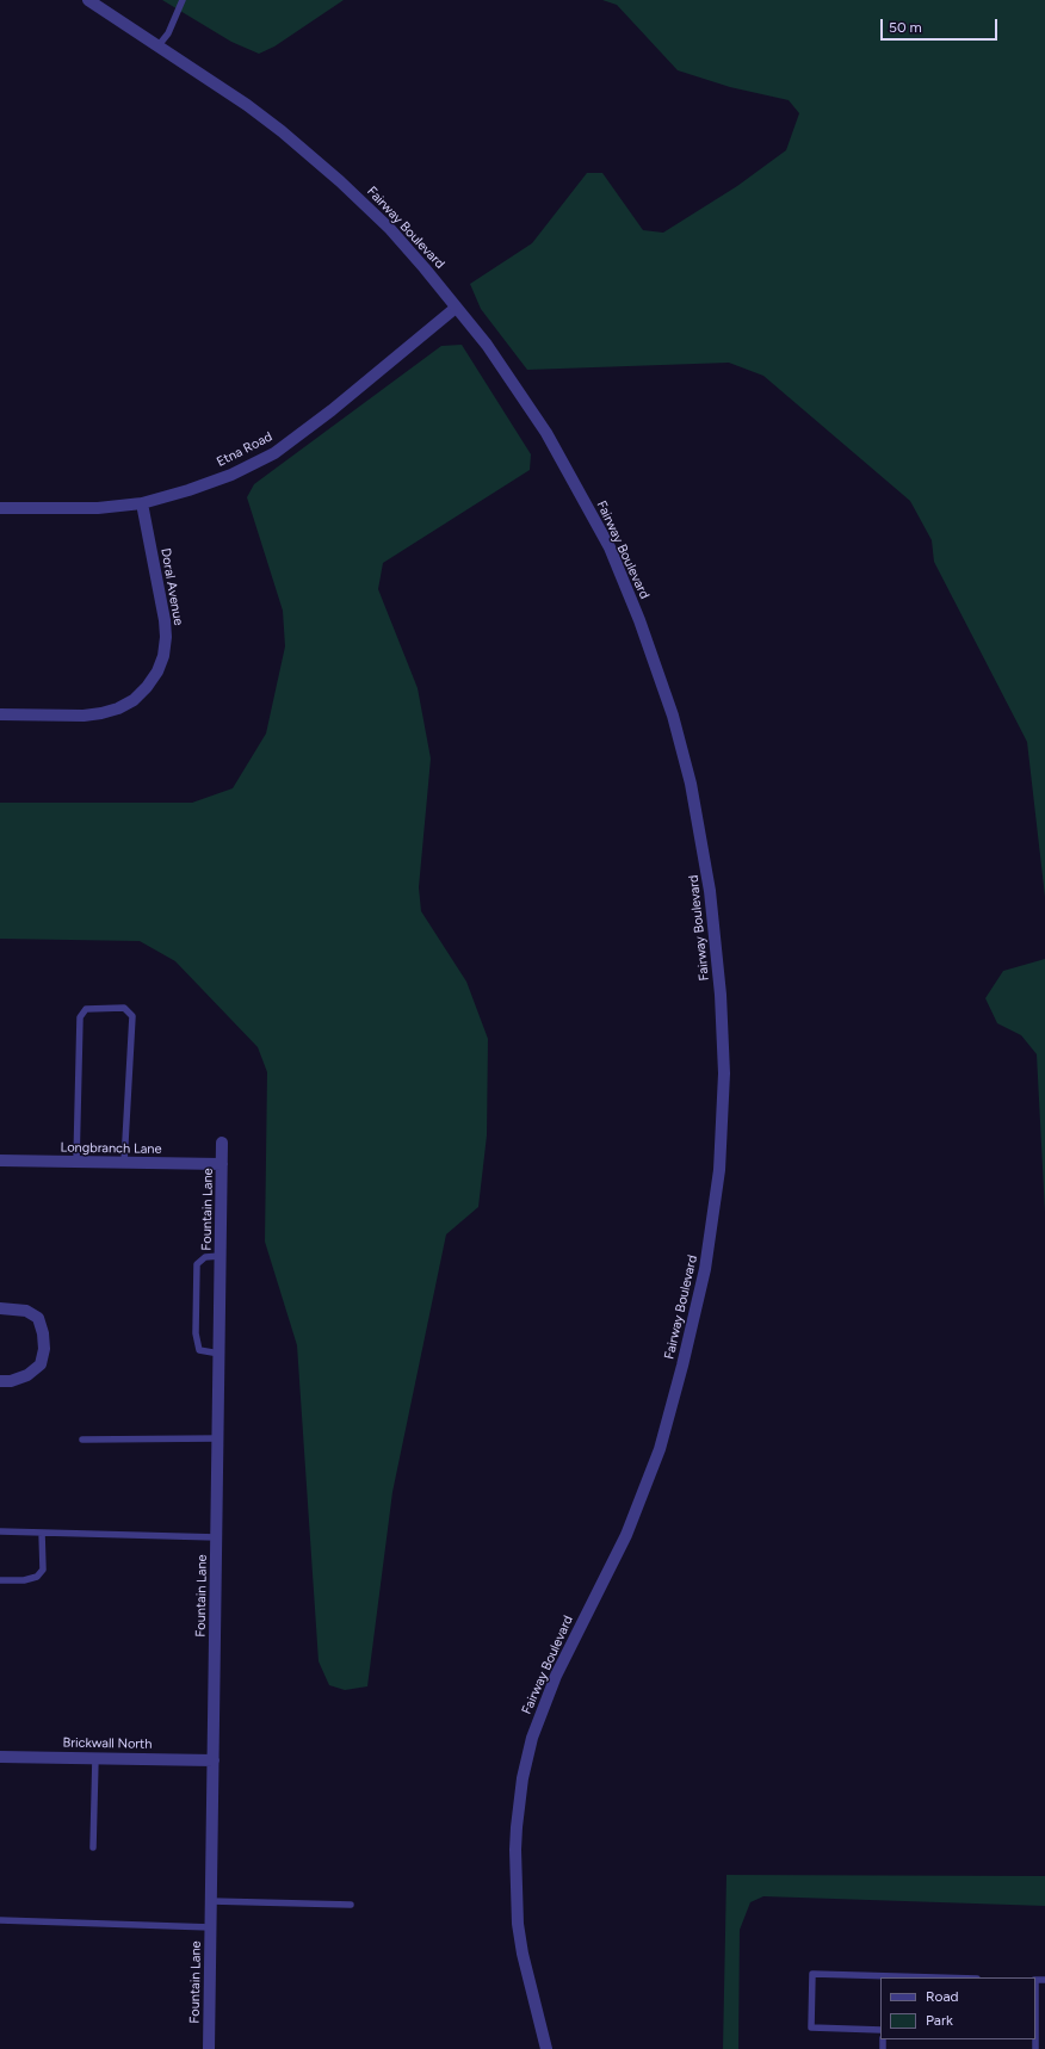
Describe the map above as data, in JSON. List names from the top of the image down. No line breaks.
{"streets":{"street":["Fairway Boulevard","Etna Road","Doral Avenue","Longbranch Lane","Fountain Lane","Brickwall North"]},"crossings":[["Fairway Boulevard","Etna Road"],["Etna Road","Doral Avenue"],["Longbranch Lane","Fountain Lane"],["Fountain Lane","Brickwall North"]],"legend":["Road","Park"],"scale_bar":"50 m"}
